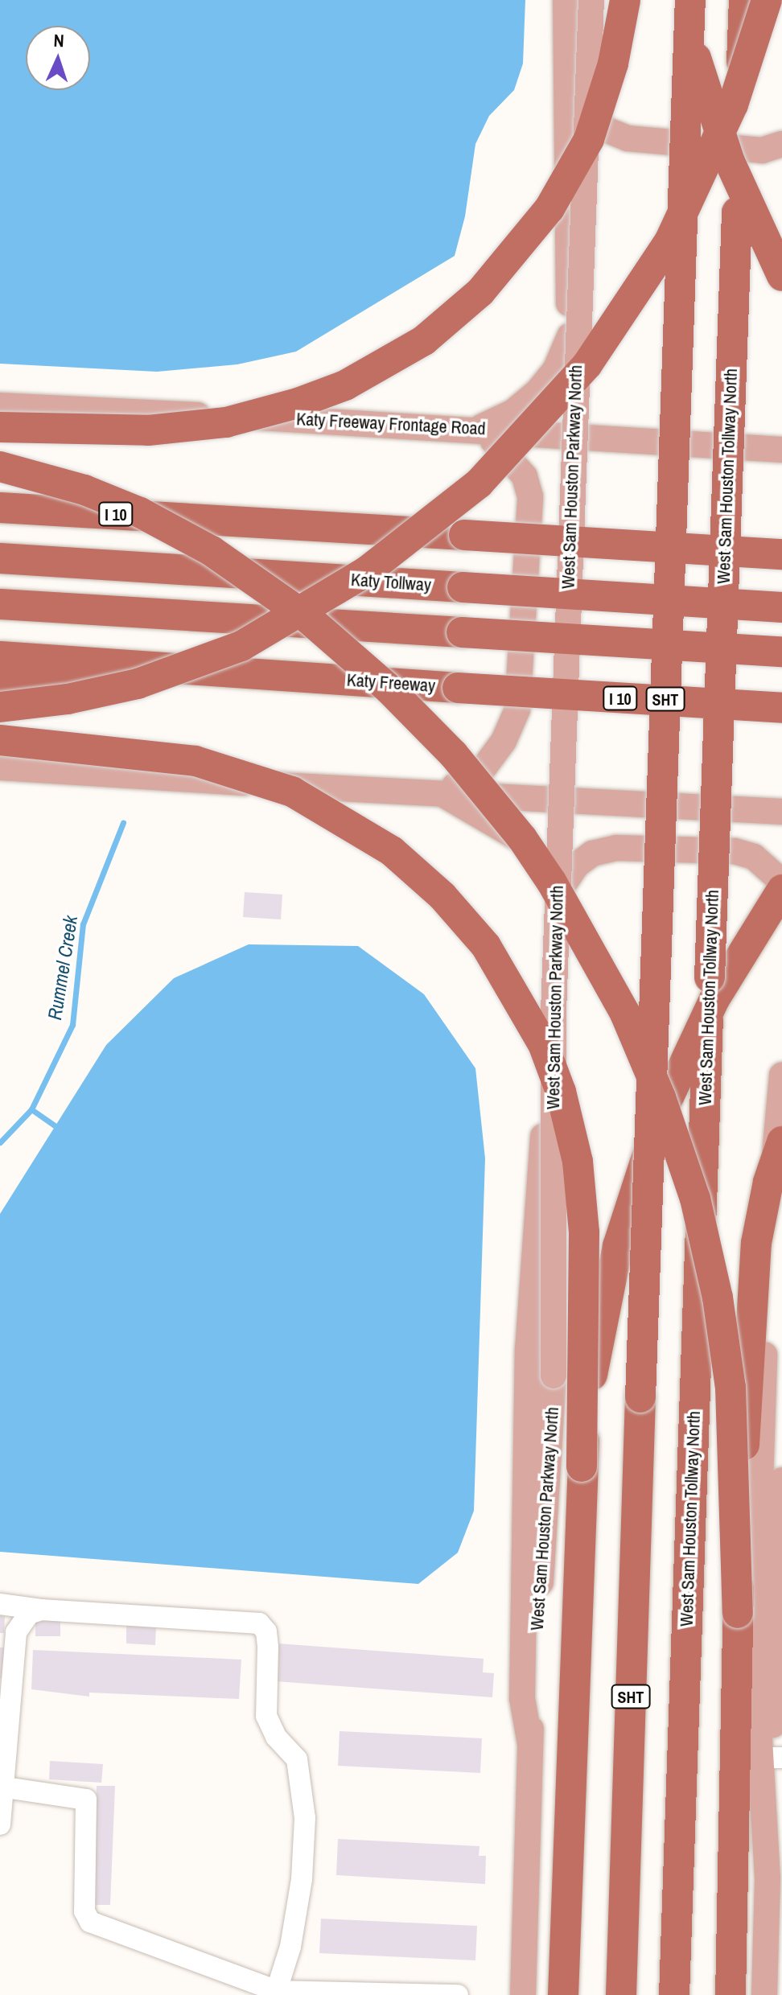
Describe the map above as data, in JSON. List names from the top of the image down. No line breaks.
{"streets":{"highway":["West Sam Houston Tollway North","I 10","Katy Tollway","Katy Freeway","SHT"],"main road":["Katy Freeway Frontage Road","West Sam Houston Parkway North"]},"water":["Rummel Creek"],"north":"top"}
